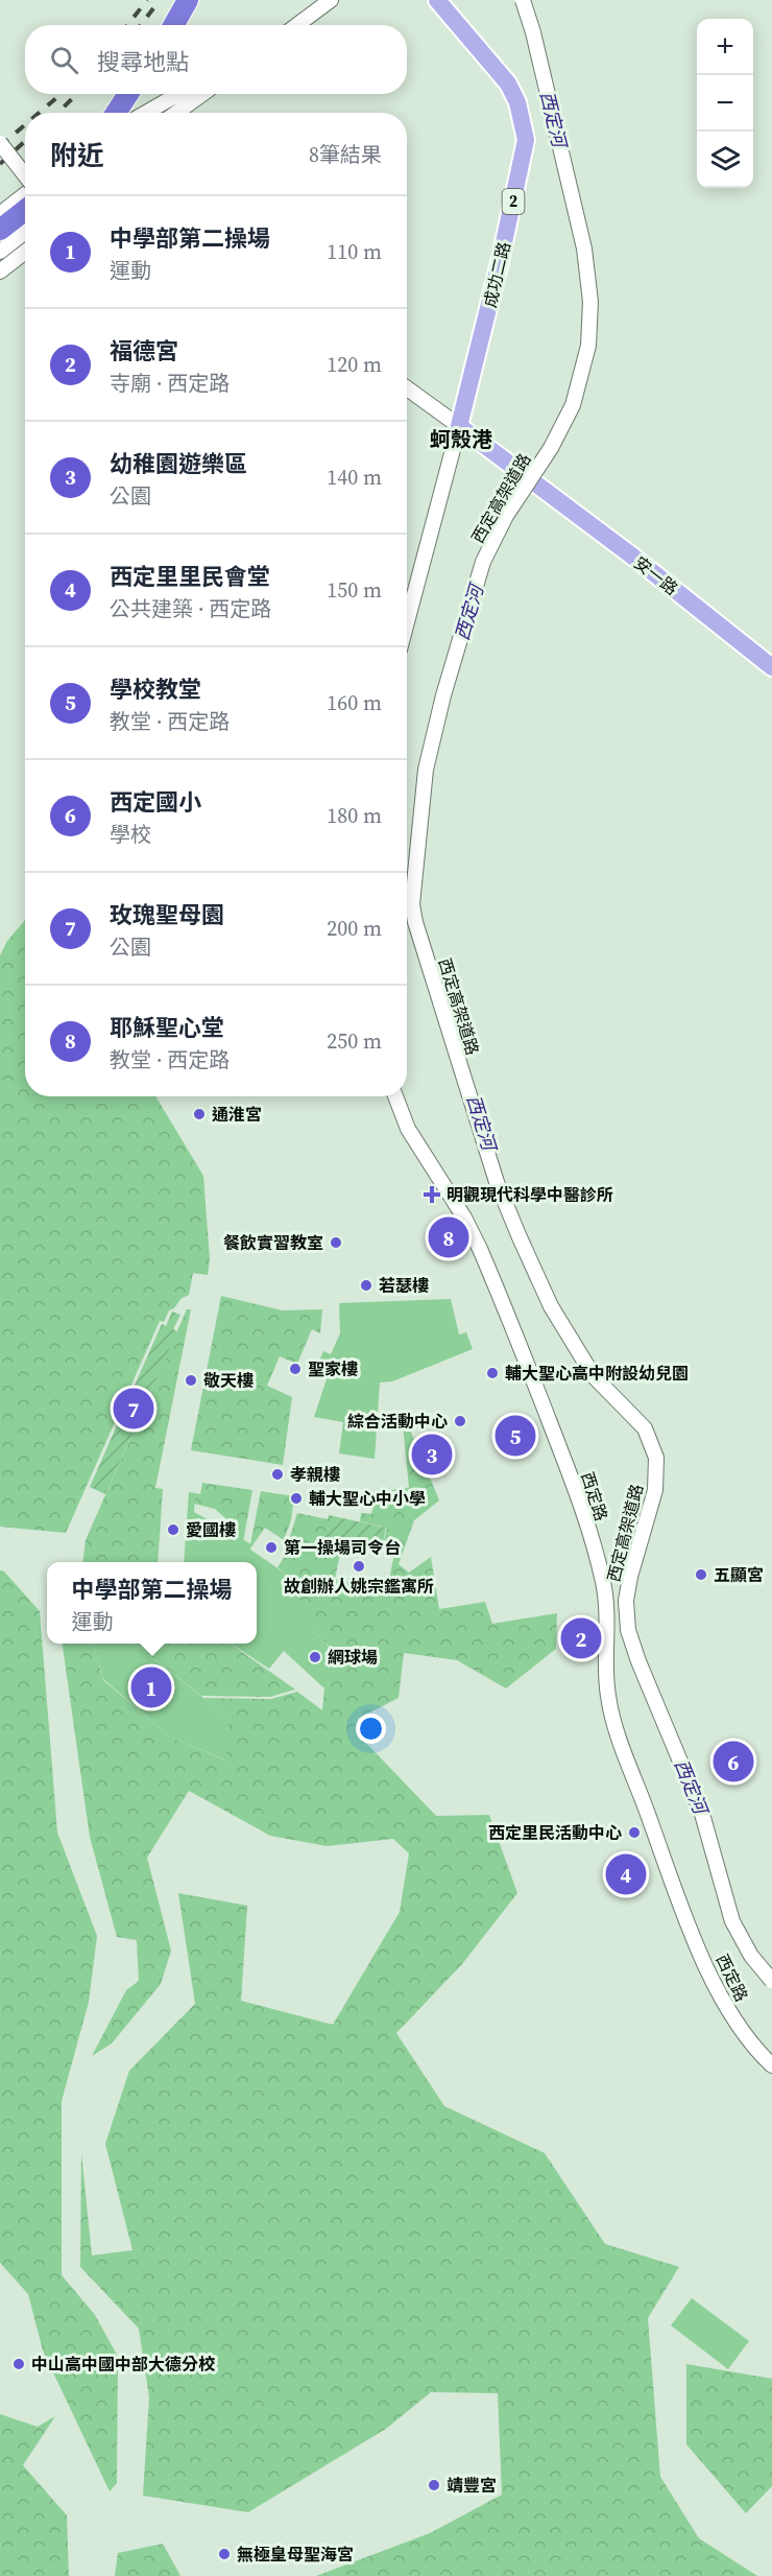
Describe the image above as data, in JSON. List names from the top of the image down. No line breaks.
{"streets":{"main road":["2","成功二路","安一路"],"street":["西定高架道路","西定路"]},"crossings":[["成功二路","安一路"]],"districts":["蚵殼港"],"water":["西定河"],"places":{"other":["通淮宮","餐飲實習教室","若瑟樓","聖家樓","輔大聖心高中附設幼兒園","敬天樓","綜合活動中心","孝親樓","輔大聖心中小學","愛國樓","第一操場司令台","故創辦人姚宗鑑寓所","五顯宮","網球場","西定里民活動中心","中山高中國中部大德分校","靖豐宮","無極皇母聖海宮"],"health":["明觀現代科學中醫診所"]},"page":{"map_buttons":["+","−"],"search":"搜尋地點","heading":["附近","8筆結果"],"list":[{"mark":"1","name":"中學部第二操場","note":"運動","value":"110 m"},{"mark":"2","name":"福德宮","note":"寺廟 · 西定路","value":"120 m"},{"mark":"3","name":"幼稚園遊樂區","note":"公園","value":"140 m"},{"mark":"4","name":"西定里里民會堂","note":"公共建築 · 西定路","value":"150 m"},{"mark":"5","name":"學校教堂","note":"教堂 · 西定路","value":"160 m"},{"mark":"6","name":"西定國小","note":"學校","value":"180 m"},{"mark":"7","name":"玫瑰聖母園","note":"公園","value":"200 m"},{"mark":"8","name":"耶穌聖心堂","note":"教堂 · 西定路","value":"250 m"}],"pins":["8","7","5","3","2","1","6","4"],"popup":["中學部第二操場","運動"]}}
